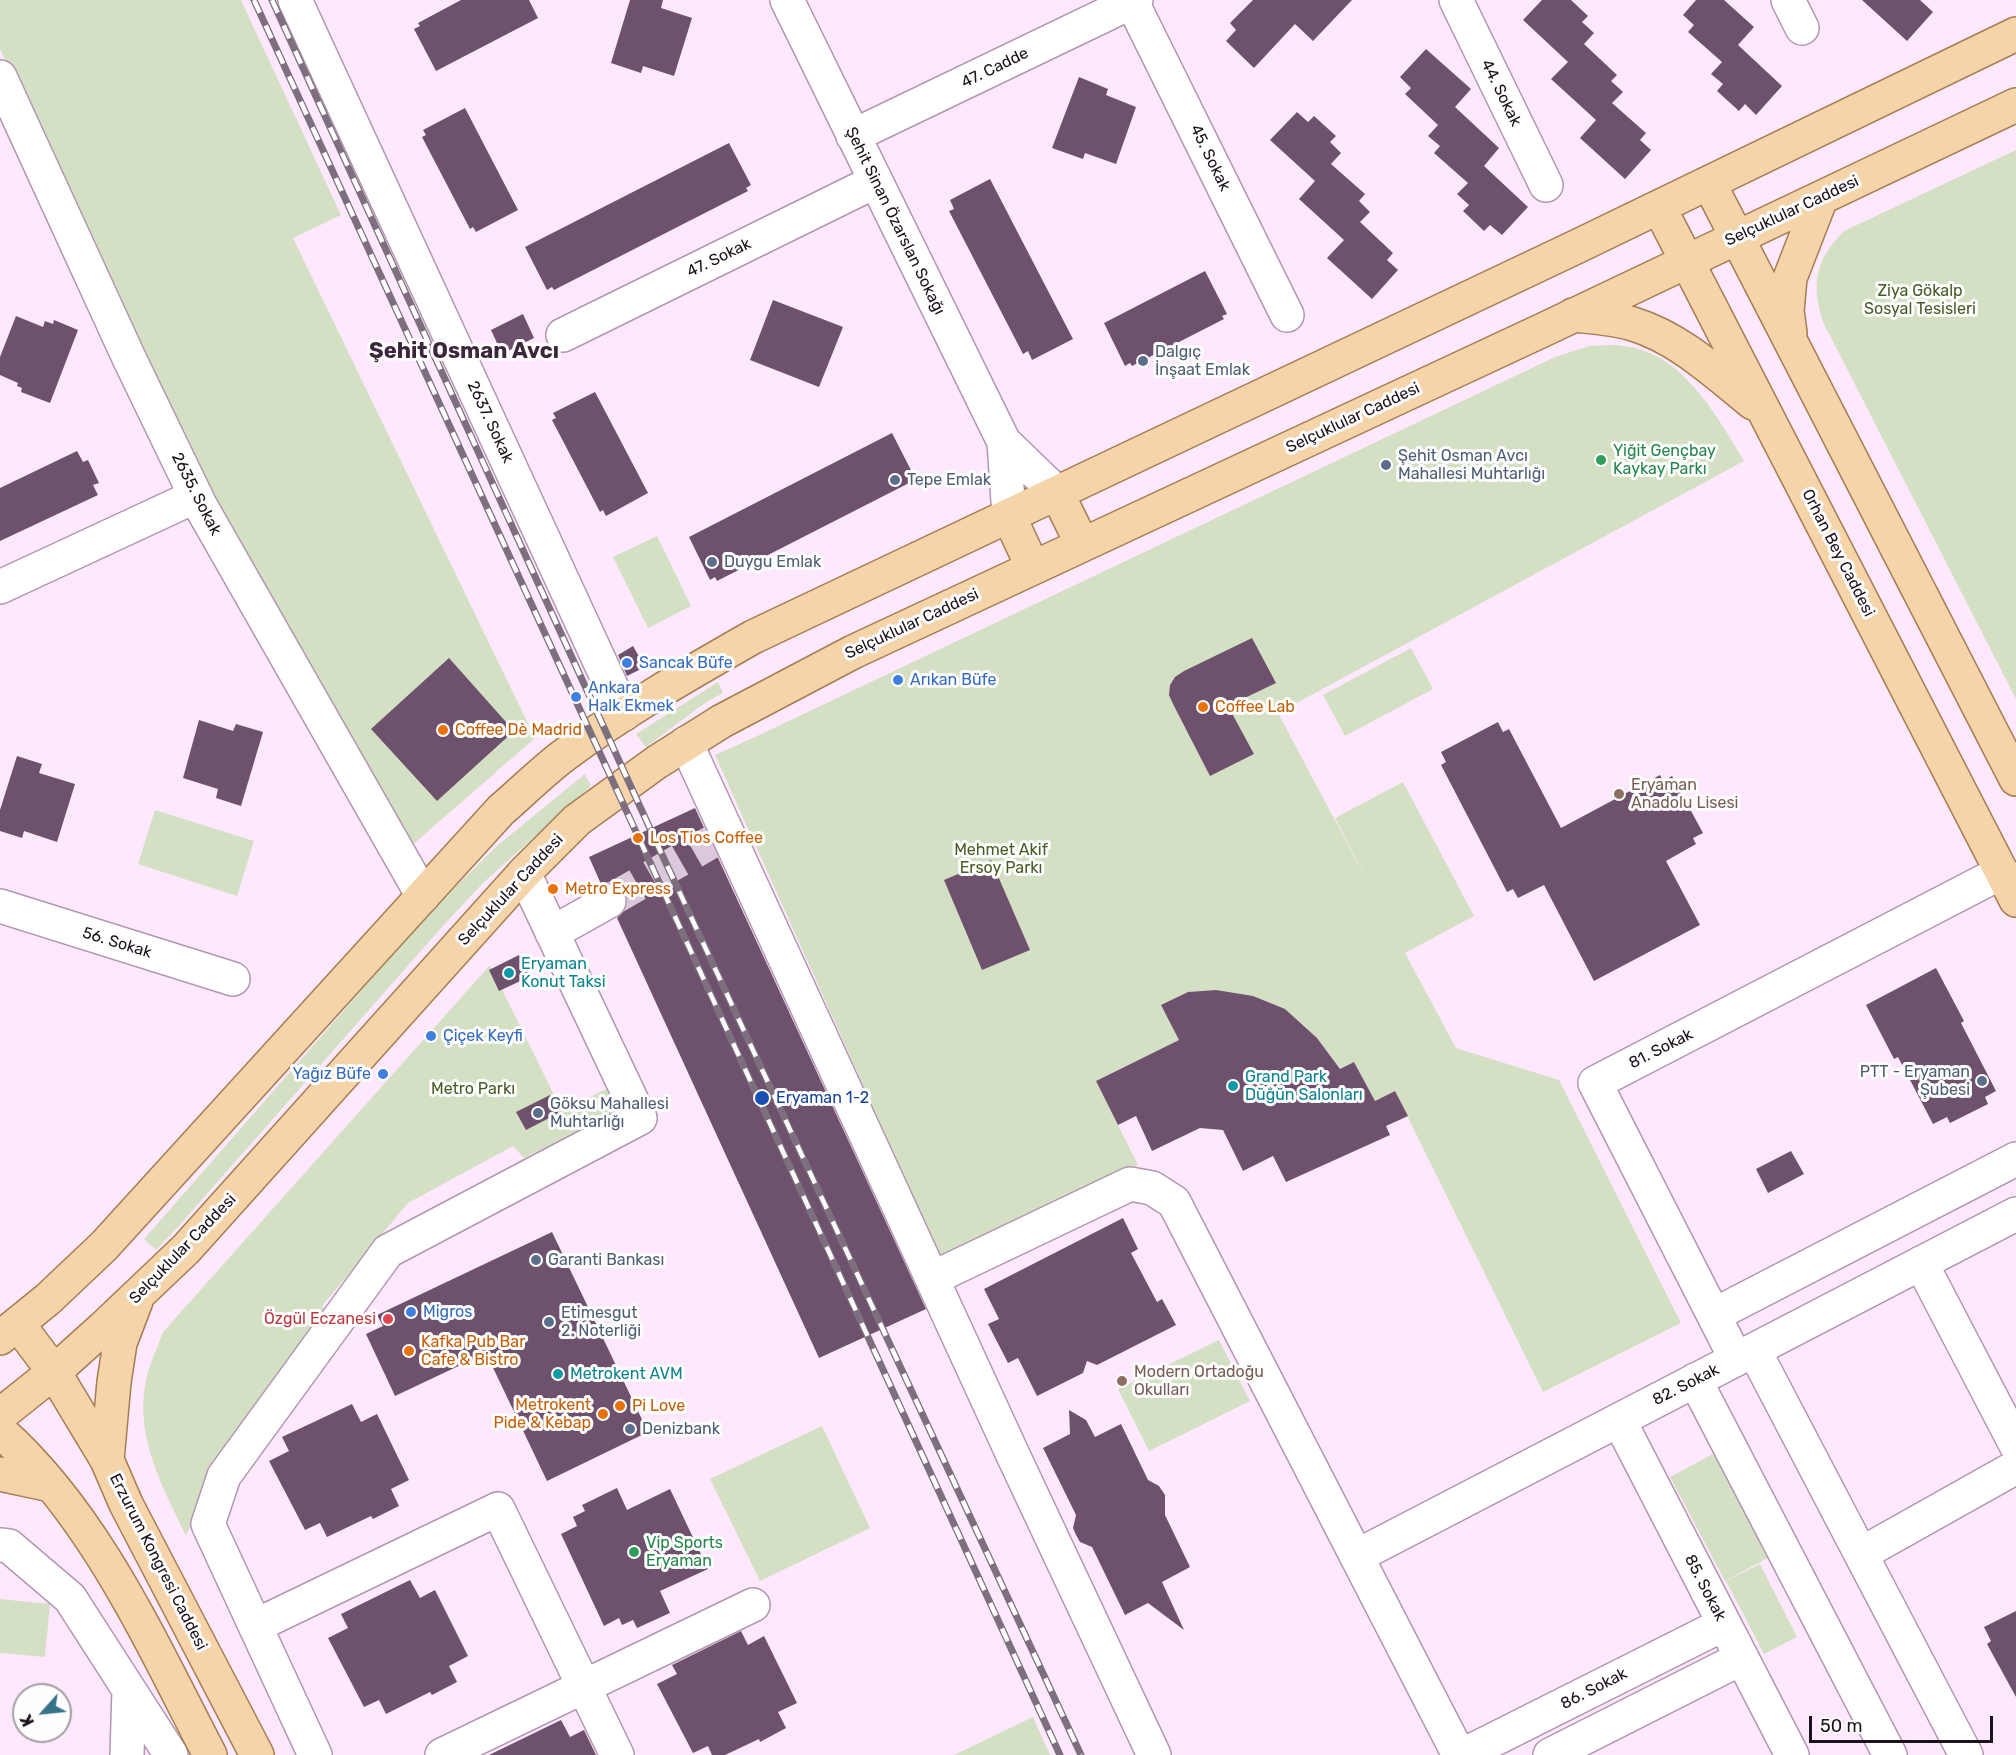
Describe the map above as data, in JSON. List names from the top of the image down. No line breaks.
{"streets":{"main road":["Selçuklular Caddesi","Orhan Bey Caddesi","Erzurum Kongresi Caddesi"],"street":["47. Cadde","44. Sokak","45. Sokak","Şehit Sinan Özarslan Sokağı","47. Sokak","2637. Sokak","2635. Sokak","56. Sokak","81. Sokak","82. Sokak","85. Sokak","86. Sokak"]},"crossings":[["47. Cadde","45. Sokak"],["47. Cadde","Şehit Sinan Özarslan Sokağı"],["Selçuklular Caddesi","Orhan Bey Caddesi"],["Selçuklular Caddesi","Erzurum Kongresi Caddesi"],["Şehit Sinan Özarslan Sokağı","47. Sokak"],["Orhan Bey Caddesi","81. Sokak"],["81. Sokak","82. Sokak"],["82. Sokak","85. Sokak"],["85. Sokak","86. Sokak"]],"districts":["Şehit Osman Avcı"],"parks":["Ziya Gökalp Sosyal Tesisleri","Mehmet Akif Ersoy Parkı","Metro Parkı"],"places":["Dalgıç İnşaat Emlak","Yiğit Gençbay Kaykay Parkı","Şehit Osman Avcı Mahallesi Muhtarlığı","Tepe Emlak","Duygu Emlak","Sancak Büfe","Arıkan Büfe","Ankara Halk Ekmek","Coffee Lab","Coffee Dè Madrid","Eryaman Anadolu Lisesi","Los Tios Coffee","Metro Express","Eryaman Konut Taksi","Çiçek Keyfi","Yağız Büfe","PTT - Eryaman Şubesi","Grand Park Düğün Salonları","Eryaman 1-2","Göksu Mahallesi Muhtarlığı","Garanti Bankası","Migros","Özgül Eczanesi","Etimesgut 2. Noterliği","Kafka Pub Bar Cafe & Bistro","Metrokent AVM","Modern Ortadoğu Okulları","Pi Love","Metrokent Pide & Kebap","Denizbank","Vip Sports Eryaman"],"scale_bar":"50 m","north":"bottom left"}
